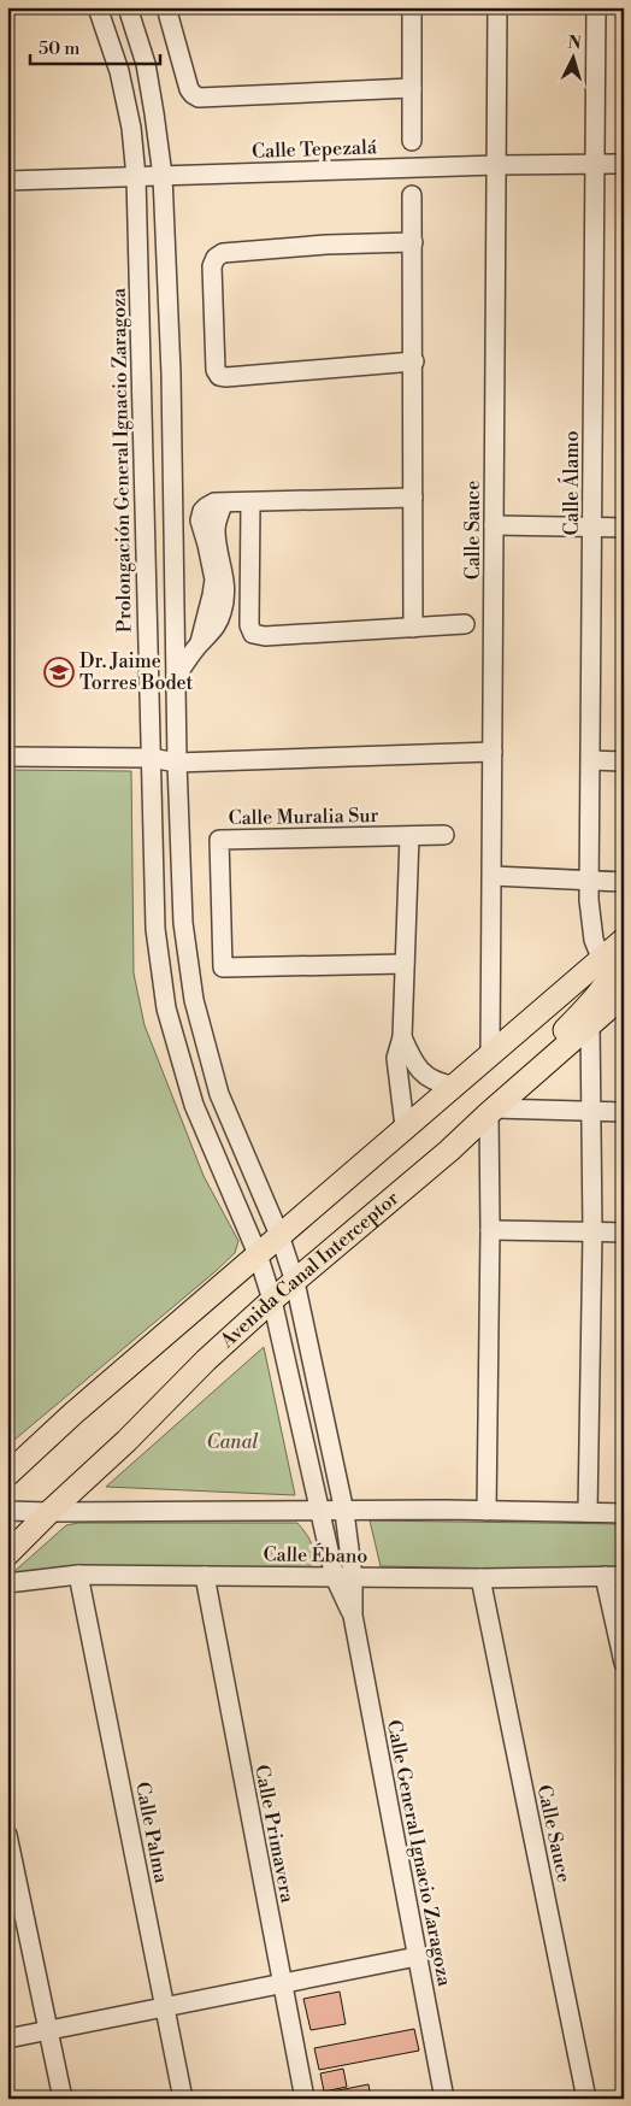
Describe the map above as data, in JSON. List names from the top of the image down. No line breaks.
{"streets":{"main road":["Avenida Canal Interceptor"],"street":["Calle Tepezalá","Prolongación General Ignacio Zaragoza","Calle Álamo","Calle Sauce","Calle Muralia Sur","Calle Ébano","Calle Palma","Calle Primavera","Calle General Ignacio Zaragoza"]},"crossings":[["Calle Tepezalá","Prolongación General Ignacio Zaragoza"],["Calle Tepezalá","Calle Álamo"],["Calle Tepezalá","Calle Sauce"],["Prolongación General Ignacio Zaragoza","Avenida Canal Interceptor"],["Prolongación General Ignacio Zaragoza","Calle Ébano"],["Prolongación General Ignacio Zaragoza","Calle General Ignacio Zaragoza"],["Calle Sauce","Calle Ébano"],["Calle Ébano","Calle Palma"],["Calle Ébano","Calle Primavera"],["Calle Ébano","Calle General Ignacio Zaragoza"]],"parks":["Canal"],"places":{"school or university":["Dr. Jaime Torres Bodet"]},"scale_bar":"50 m","north":"top"}
